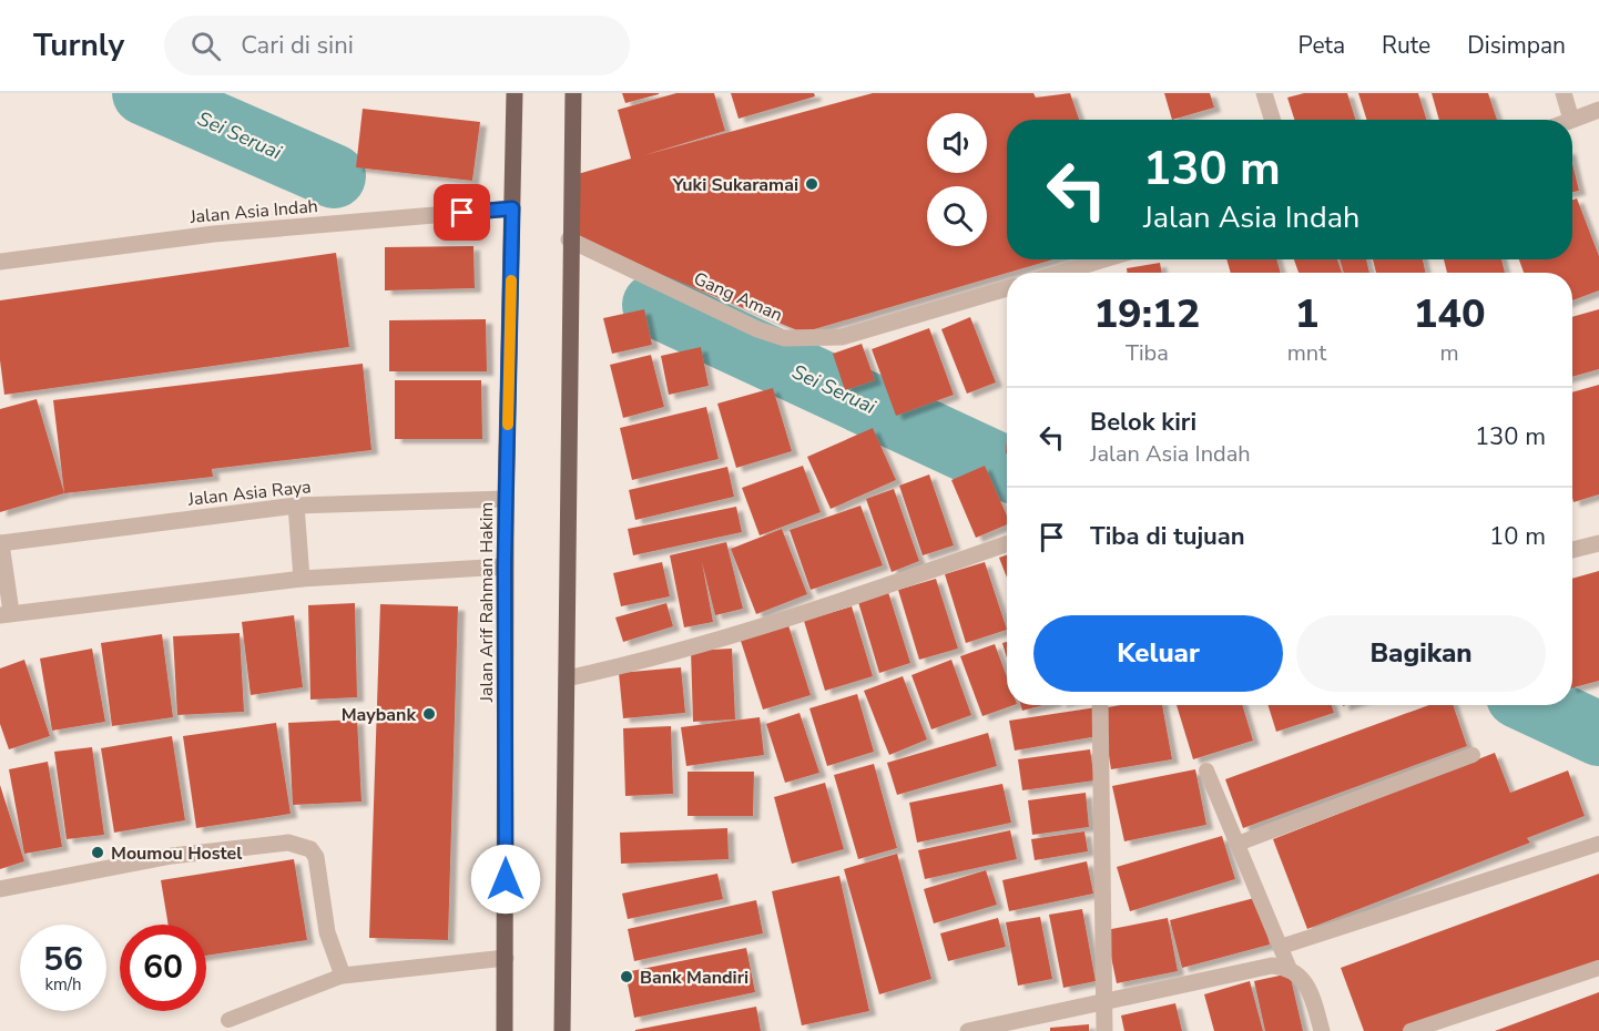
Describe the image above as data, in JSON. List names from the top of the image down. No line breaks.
{"streets":{"main road":["Jalan Arif Rahman Hakim"],"street":["Jalan Asia Indah","Gang Aman","Jalan Asia Raya"]},"crossings":[["Jalan Asia Indah","Jalan Arif Rahman Hakim"],["Jalan Asia Raya","Jalan Arif Rahman Hakim"]],"water":["Sei Seruai"],"places":["Yuki Sukaramai","Maybank","Moumou Hostel","Bank Mandiri"],"page":{"header":"Turnly","search":"Cari di sini","nav":["Peta","Rute","Disimpan"],"turn":["130 m","Jalan Asia Indah"],"eta":["19:12","Tiba","1","mnt","140","m"],"list":[{"name":"Belok kiri","note":"Jalan Asia Indah","value":"130 m"},{"name":"Tiba di tujuan","value":"10 m"}],"buttons":["Keluar","Bagikan"],"speed":"56 km/h","limit":"60"}}
